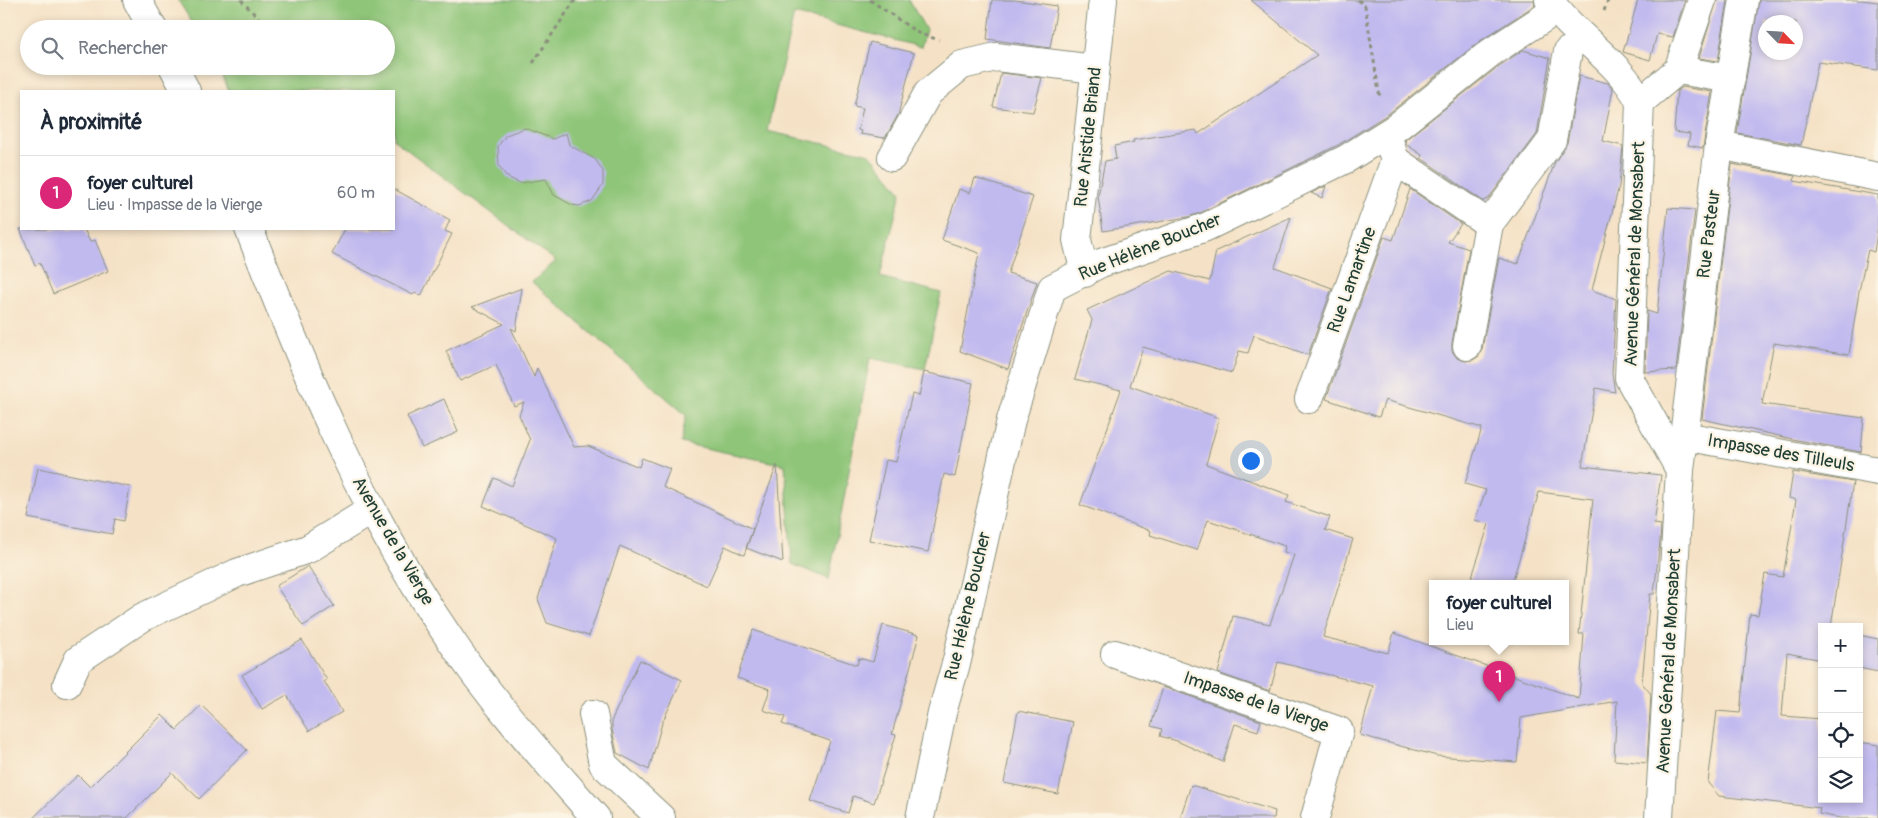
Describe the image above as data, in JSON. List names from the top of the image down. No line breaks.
{"streets":{"street":["Rue Aristide Briand","Rue Pasteur","Rue Hélène Boucher","Avenue Général de Monsabert","Rue Lamartine","Impasse des Tilleuls","Avenue de la Vierge","Impasse de la Vierge"]},"crossings":[["Rue Aristide Briand","Rue Hélène Boucher"],["Rue Pasteur","Avenue Général de Monsabert"],["Rue Pasteur","Impasse des Tilleuls"]],"north":"bottom right","page":{"search":"Rechercher","heading":"À proximité","list":[{"mark":"1","name":"foyer culturel","note":"Lieu · Impasse de la Vierge","value":"60 m"}],"popup":["foyer culturel","Lieu"],"map_buttons":["+","−"],"pins":"1"}}
